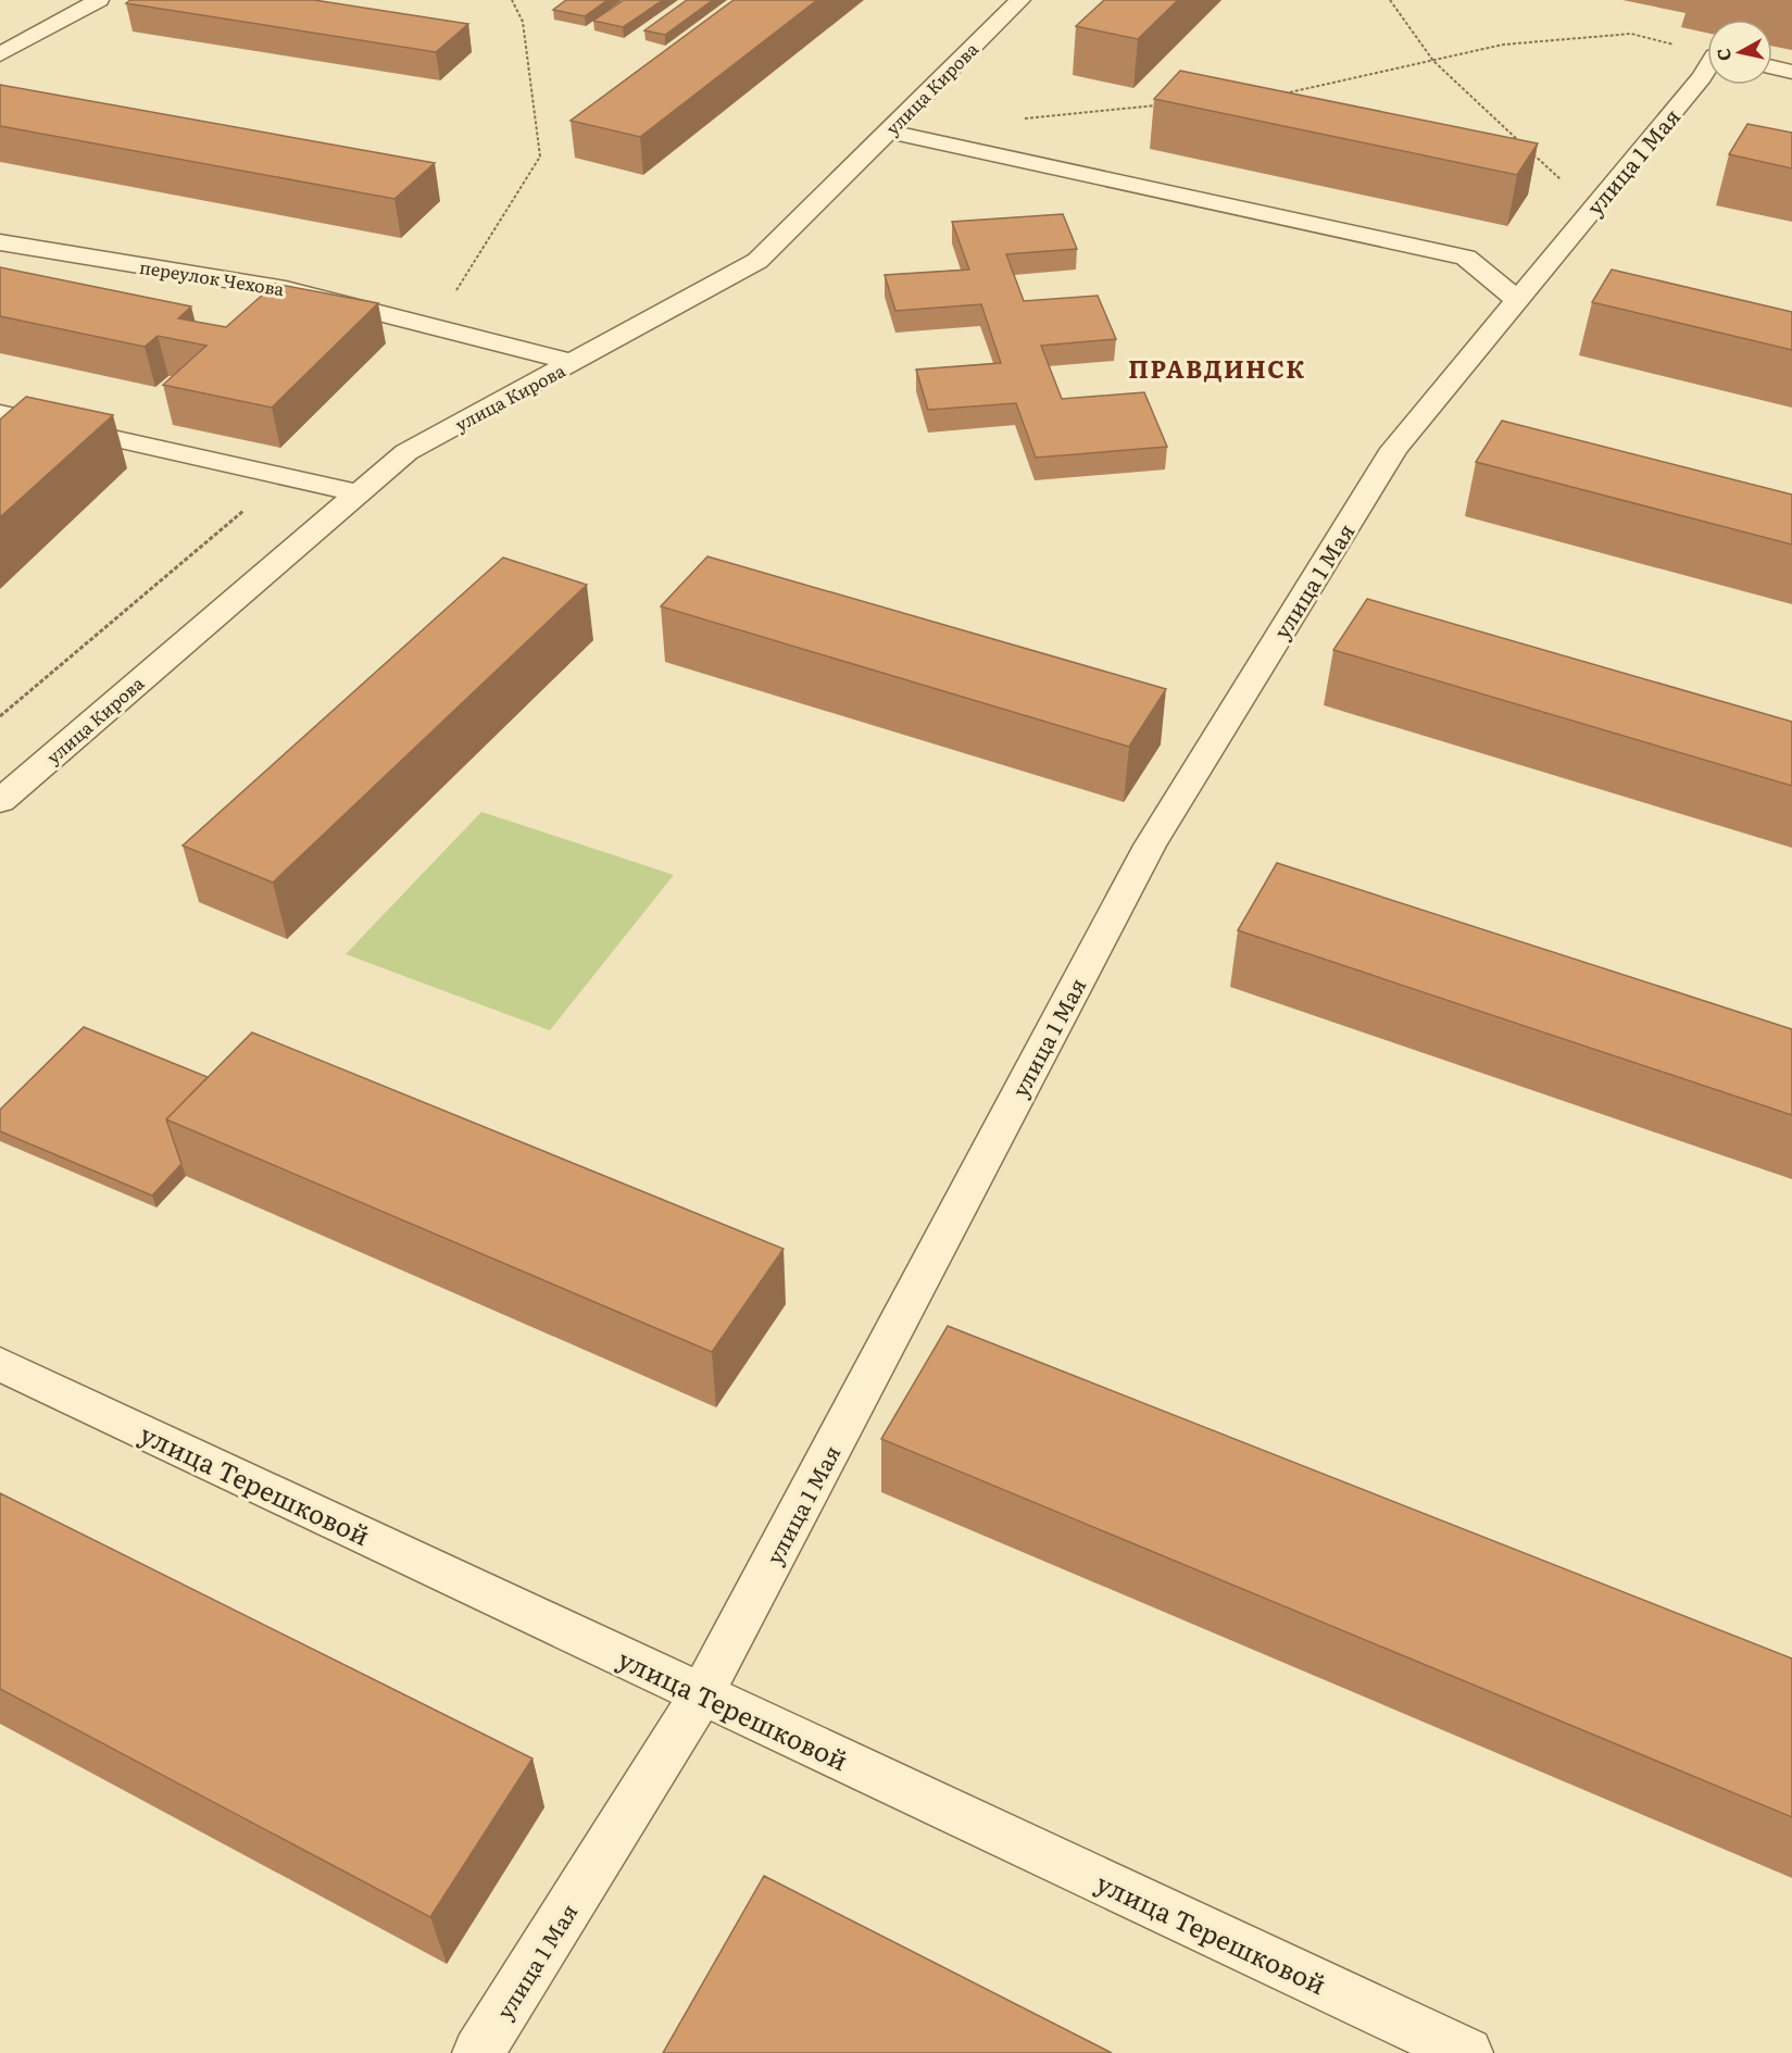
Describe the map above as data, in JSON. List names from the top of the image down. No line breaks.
{"streets":{"street":["улица Кирова","улица 1 Мая","переулок Чехова","улица Терешковой"]},"crossings":[["улица Кирова","переулок Чехова"],["улица 1 Мая","улица Терешковой"]],"districts":["ПРАВДИНСК"],"north":"left"}
